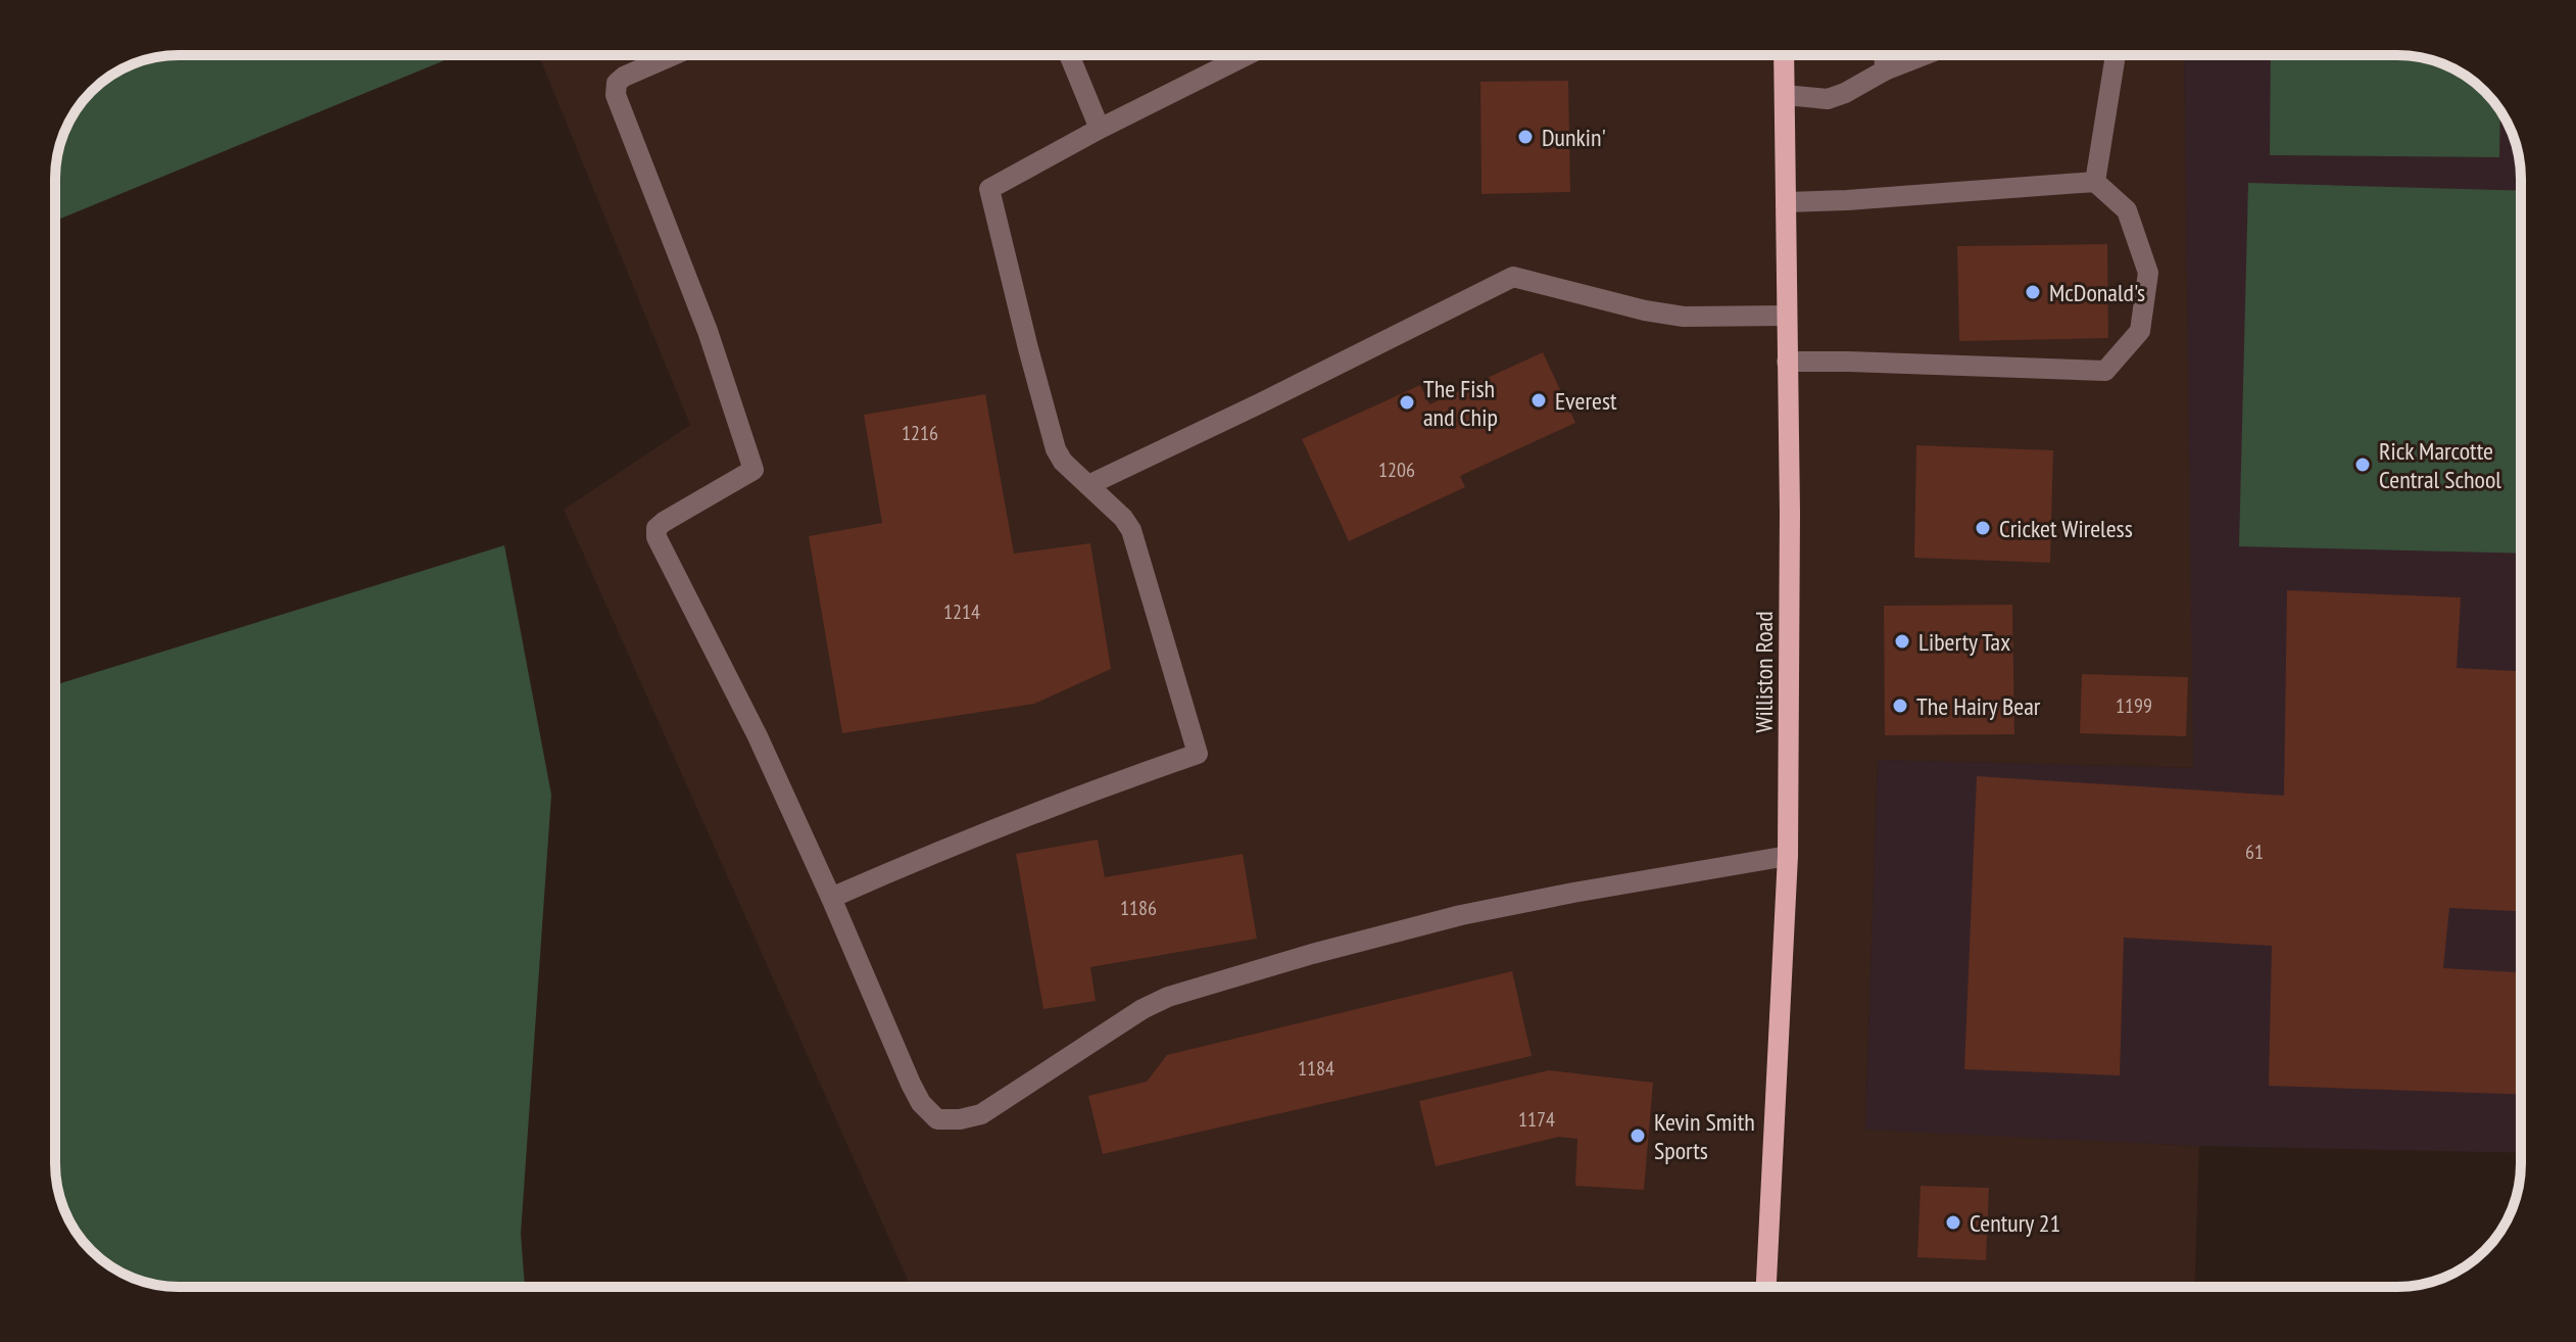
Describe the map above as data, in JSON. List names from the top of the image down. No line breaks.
{"streets":{"main road":["Williston Road"]},"places":["Dunkin'","McDonald's","Everest","The Fish and Chip","Rick Marcotte Central School","Cricket Wireless","Liberty Tax","The Hairy Bear","Kevin Smith Sports","Century 21"],"house_numbers":["1216","1206","1214","1199","61","1186","1184","1174"]}
